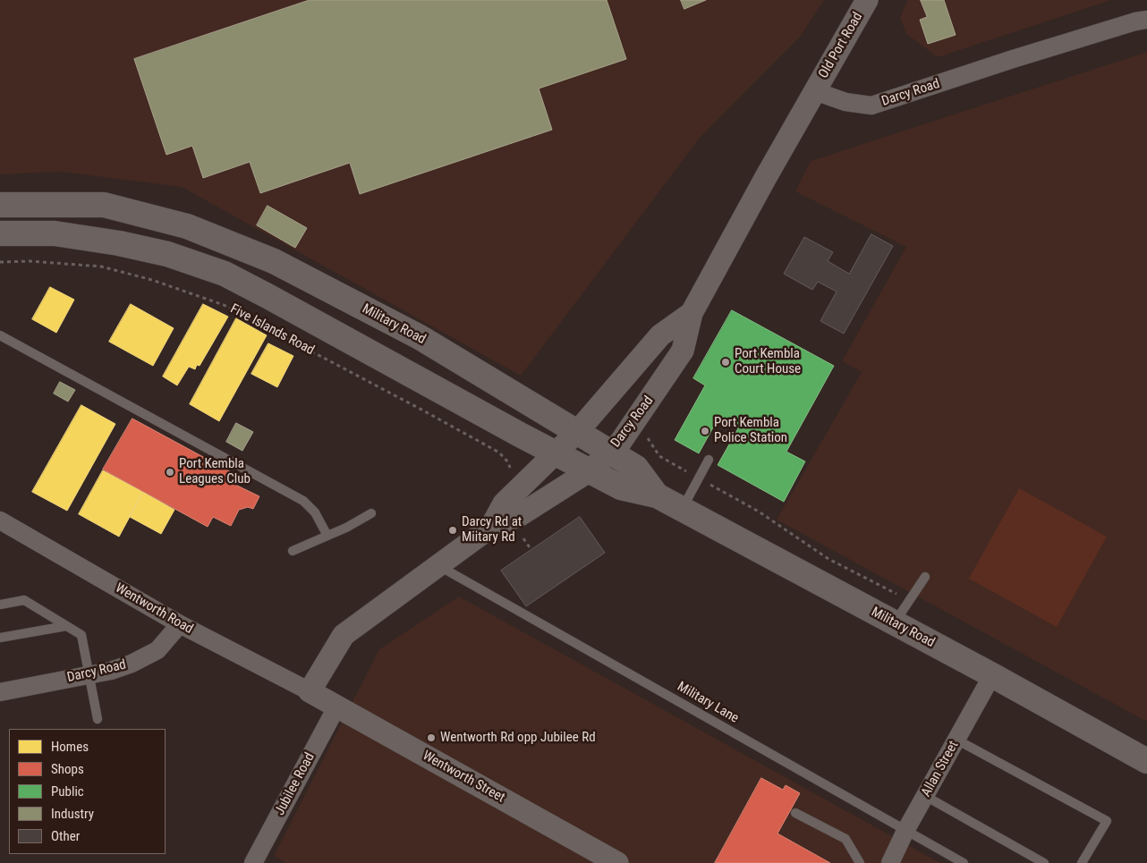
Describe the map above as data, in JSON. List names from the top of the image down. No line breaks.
{"streets":{"main road":["Military Road"],"street":["Old Port Road","Darcy Road","Wentworth Road","Allan Street","Wentworth Street","Jubilee Road"],"lane":["Military Lane"],"path":["Five Islands Road"]},"crossings":[["Old Port Road","Darcy Road"],["Darcy Road","Military Road"],["Darcy Road","Wentworth Road"],["Darcy Road","Military Lane"],["Darcy Road","Wentworth Street"],["Military Road","Allan Street"],["Wentworth Road","Wentworth Street"],["Military Lane","Allan Street"],["Wentworth Street","Jubilee Road"]],"places":["Port Kembla Court House","Port Kembla Police Station","Port Kembla Leagues Club","Darcy Rd at Miitary Rd","Wentworth Rd opp Jubilee Rd"],"legend":["Homes","Shops","Public","Industry","Other"]}
